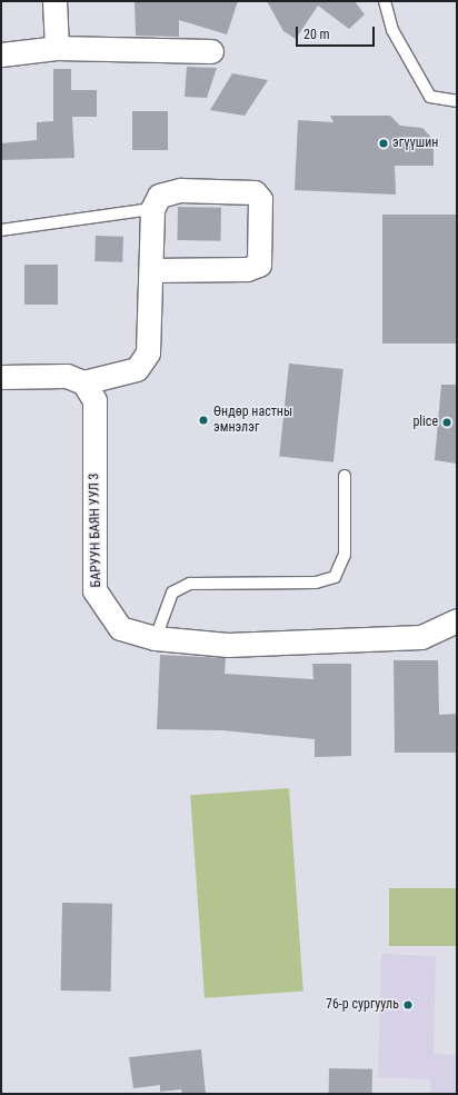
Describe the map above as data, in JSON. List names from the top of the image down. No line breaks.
{"streets":{"street":["БАРУУН БАЯН УУЛ 3"]},"places":["эгүүшин","Өндөр настны эмнэлэг","plice","76-р сургууль"],"scale_bar":"20 m"}
